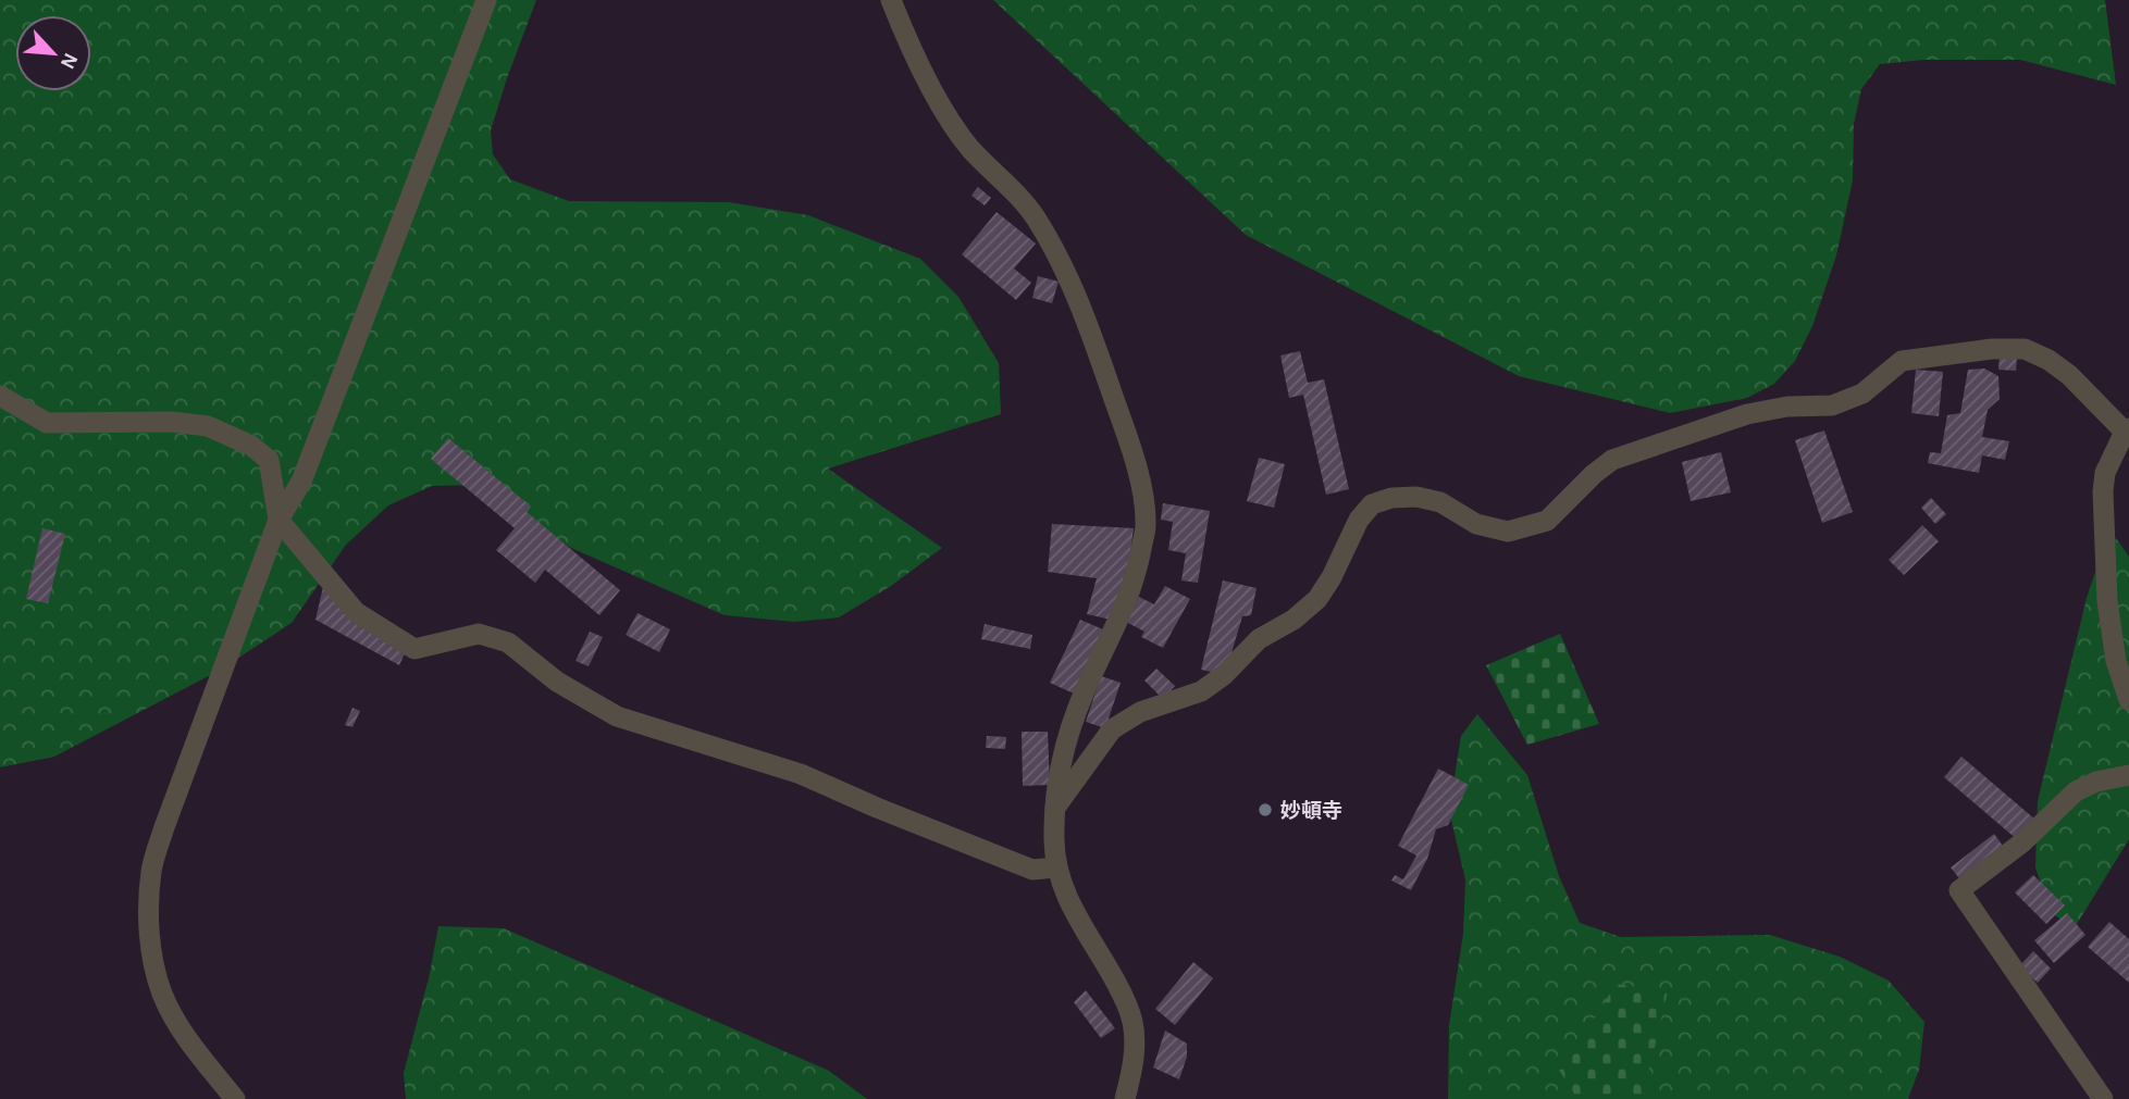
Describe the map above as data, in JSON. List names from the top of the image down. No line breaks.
{"places":["妙頓寺"],"north":"bottom right"}
